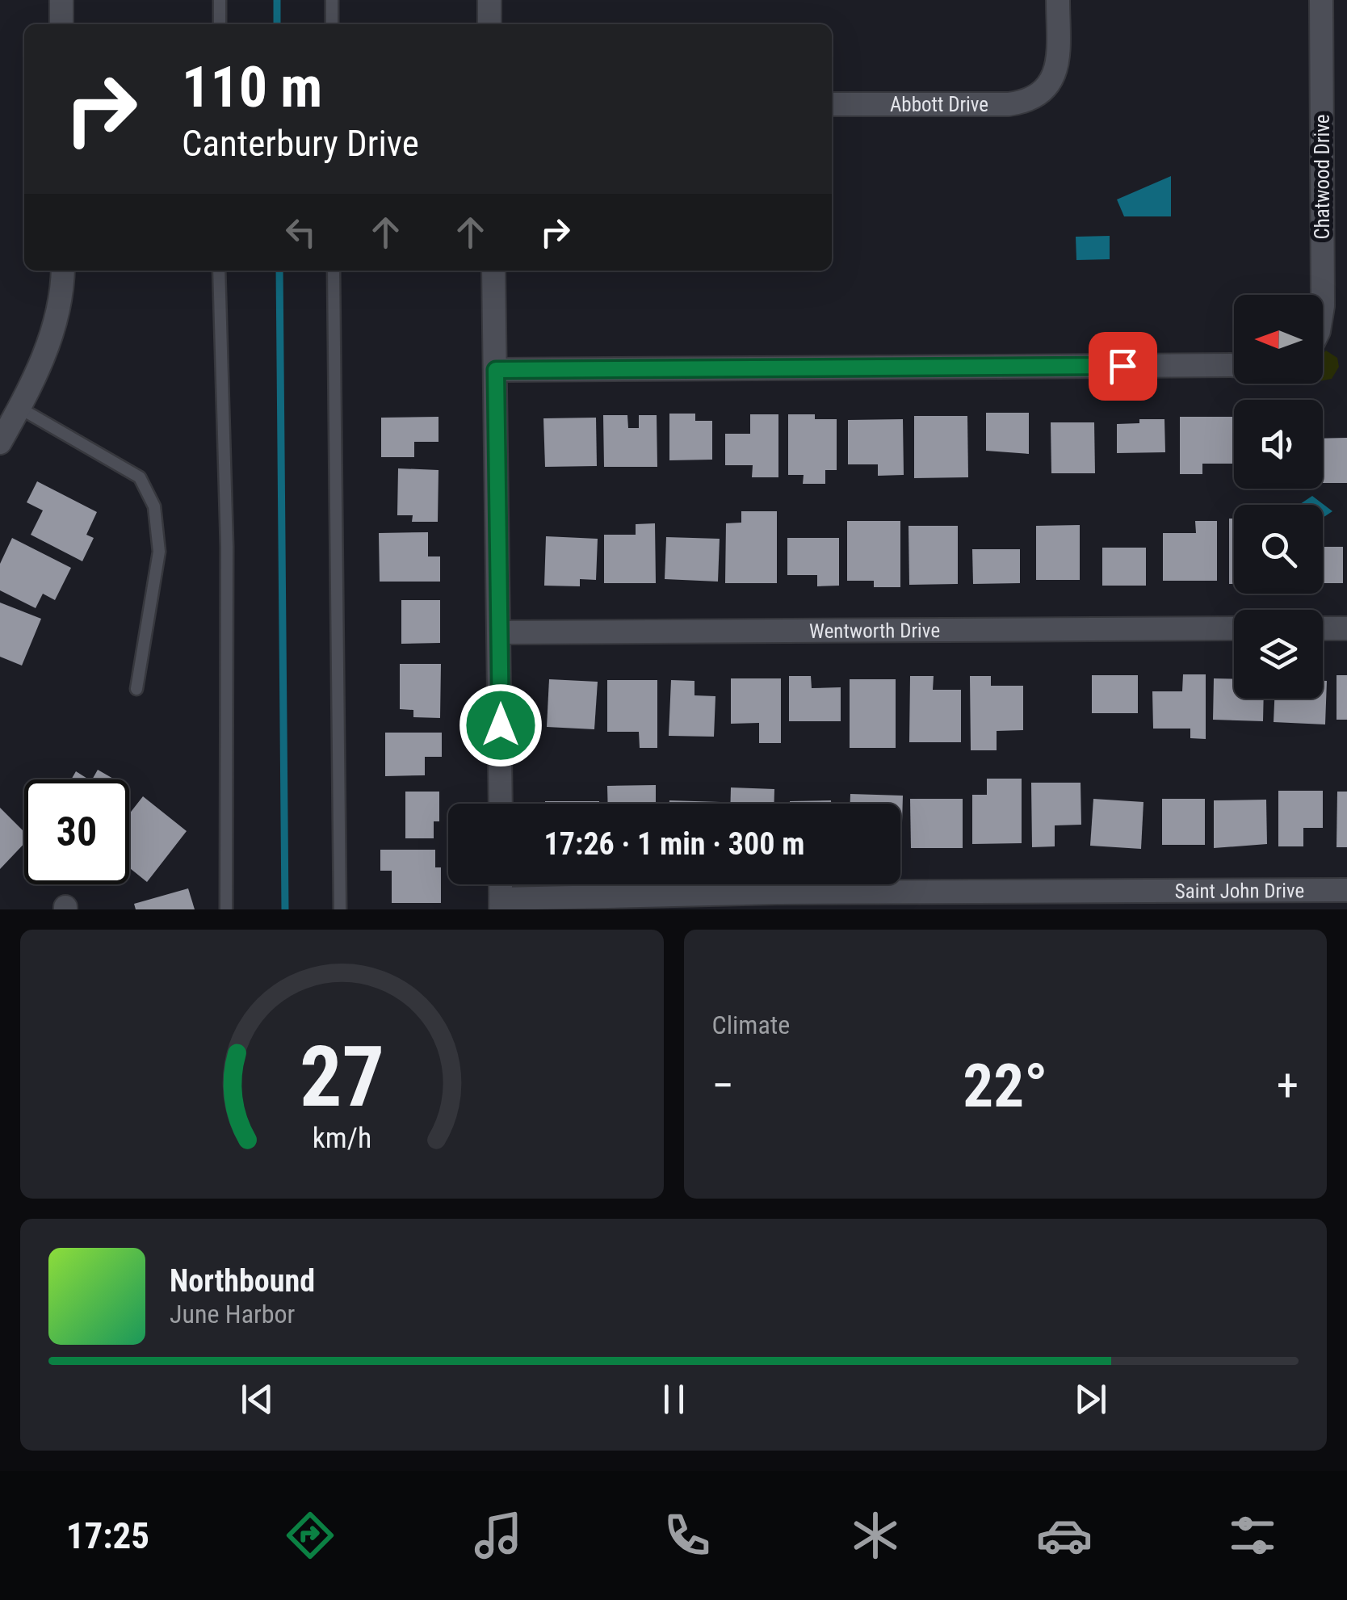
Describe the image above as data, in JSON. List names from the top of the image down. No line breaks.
{"streets":{"street":["Abbott Drive","Chatwood Drive","Wentworth Drive","Saint John Drive"]},"north":"left","page":{"turn":["110 m","Canterbury Drive"],"limit":"30","trip":"17:26 · 1 min · 300 m","tile":"Climate","heat":["−","22°","+"],"song":["Northbound","June Harbor"],"tabs":"17:25","gauge":["27","km/h"]}}
